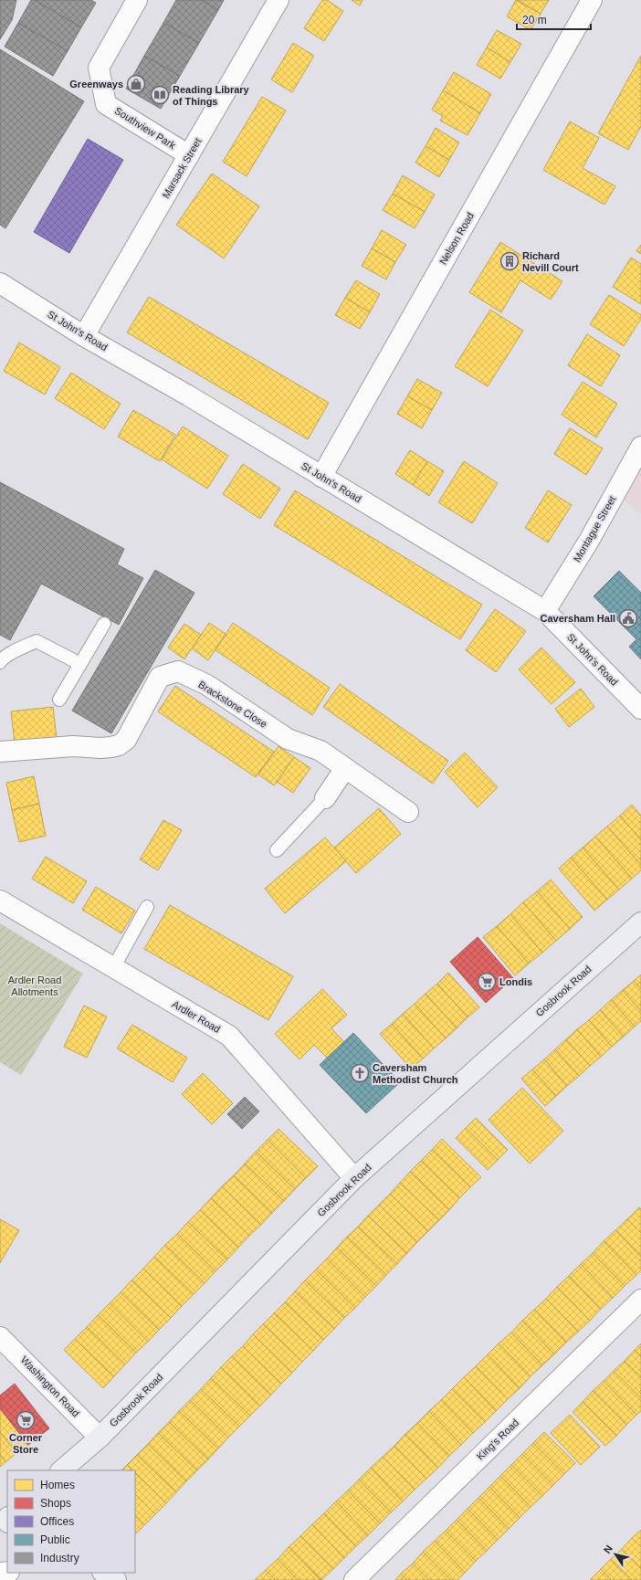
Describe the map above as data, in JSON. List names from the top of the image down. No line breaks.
{"streets":{"main road":["Gosbrook Road"],"street":["Southview Park","Marsack Street","Nelson Road","St John's Road","Montague Street","Brackstone Close","Ardler Road","Washington Road","King's Road"]},"crossings":[["Southview Park","Marsack Street"],["Marsack Street","St John's Road"],["Nelson Road","St John's Road"],["St John's Road","Montague Street"],["Gosbrook Road","Ardler Road"],["Gosbrook Road","Washington Road"]],"parks":["Ardler Road Allotments"],"places":{"shop":["Greenways"],"library":["Reading Library of Things"],"building":["Richard Nevill Court"],"public building":["Caversham Hall"],"supermarket":["Londis","Corner Store"],"church":["Caversham Methodist Church"]},"legend":["Homes","Shops","Offices","Public","Industry"],"scale_bar":"20 m","north":"top left"}
